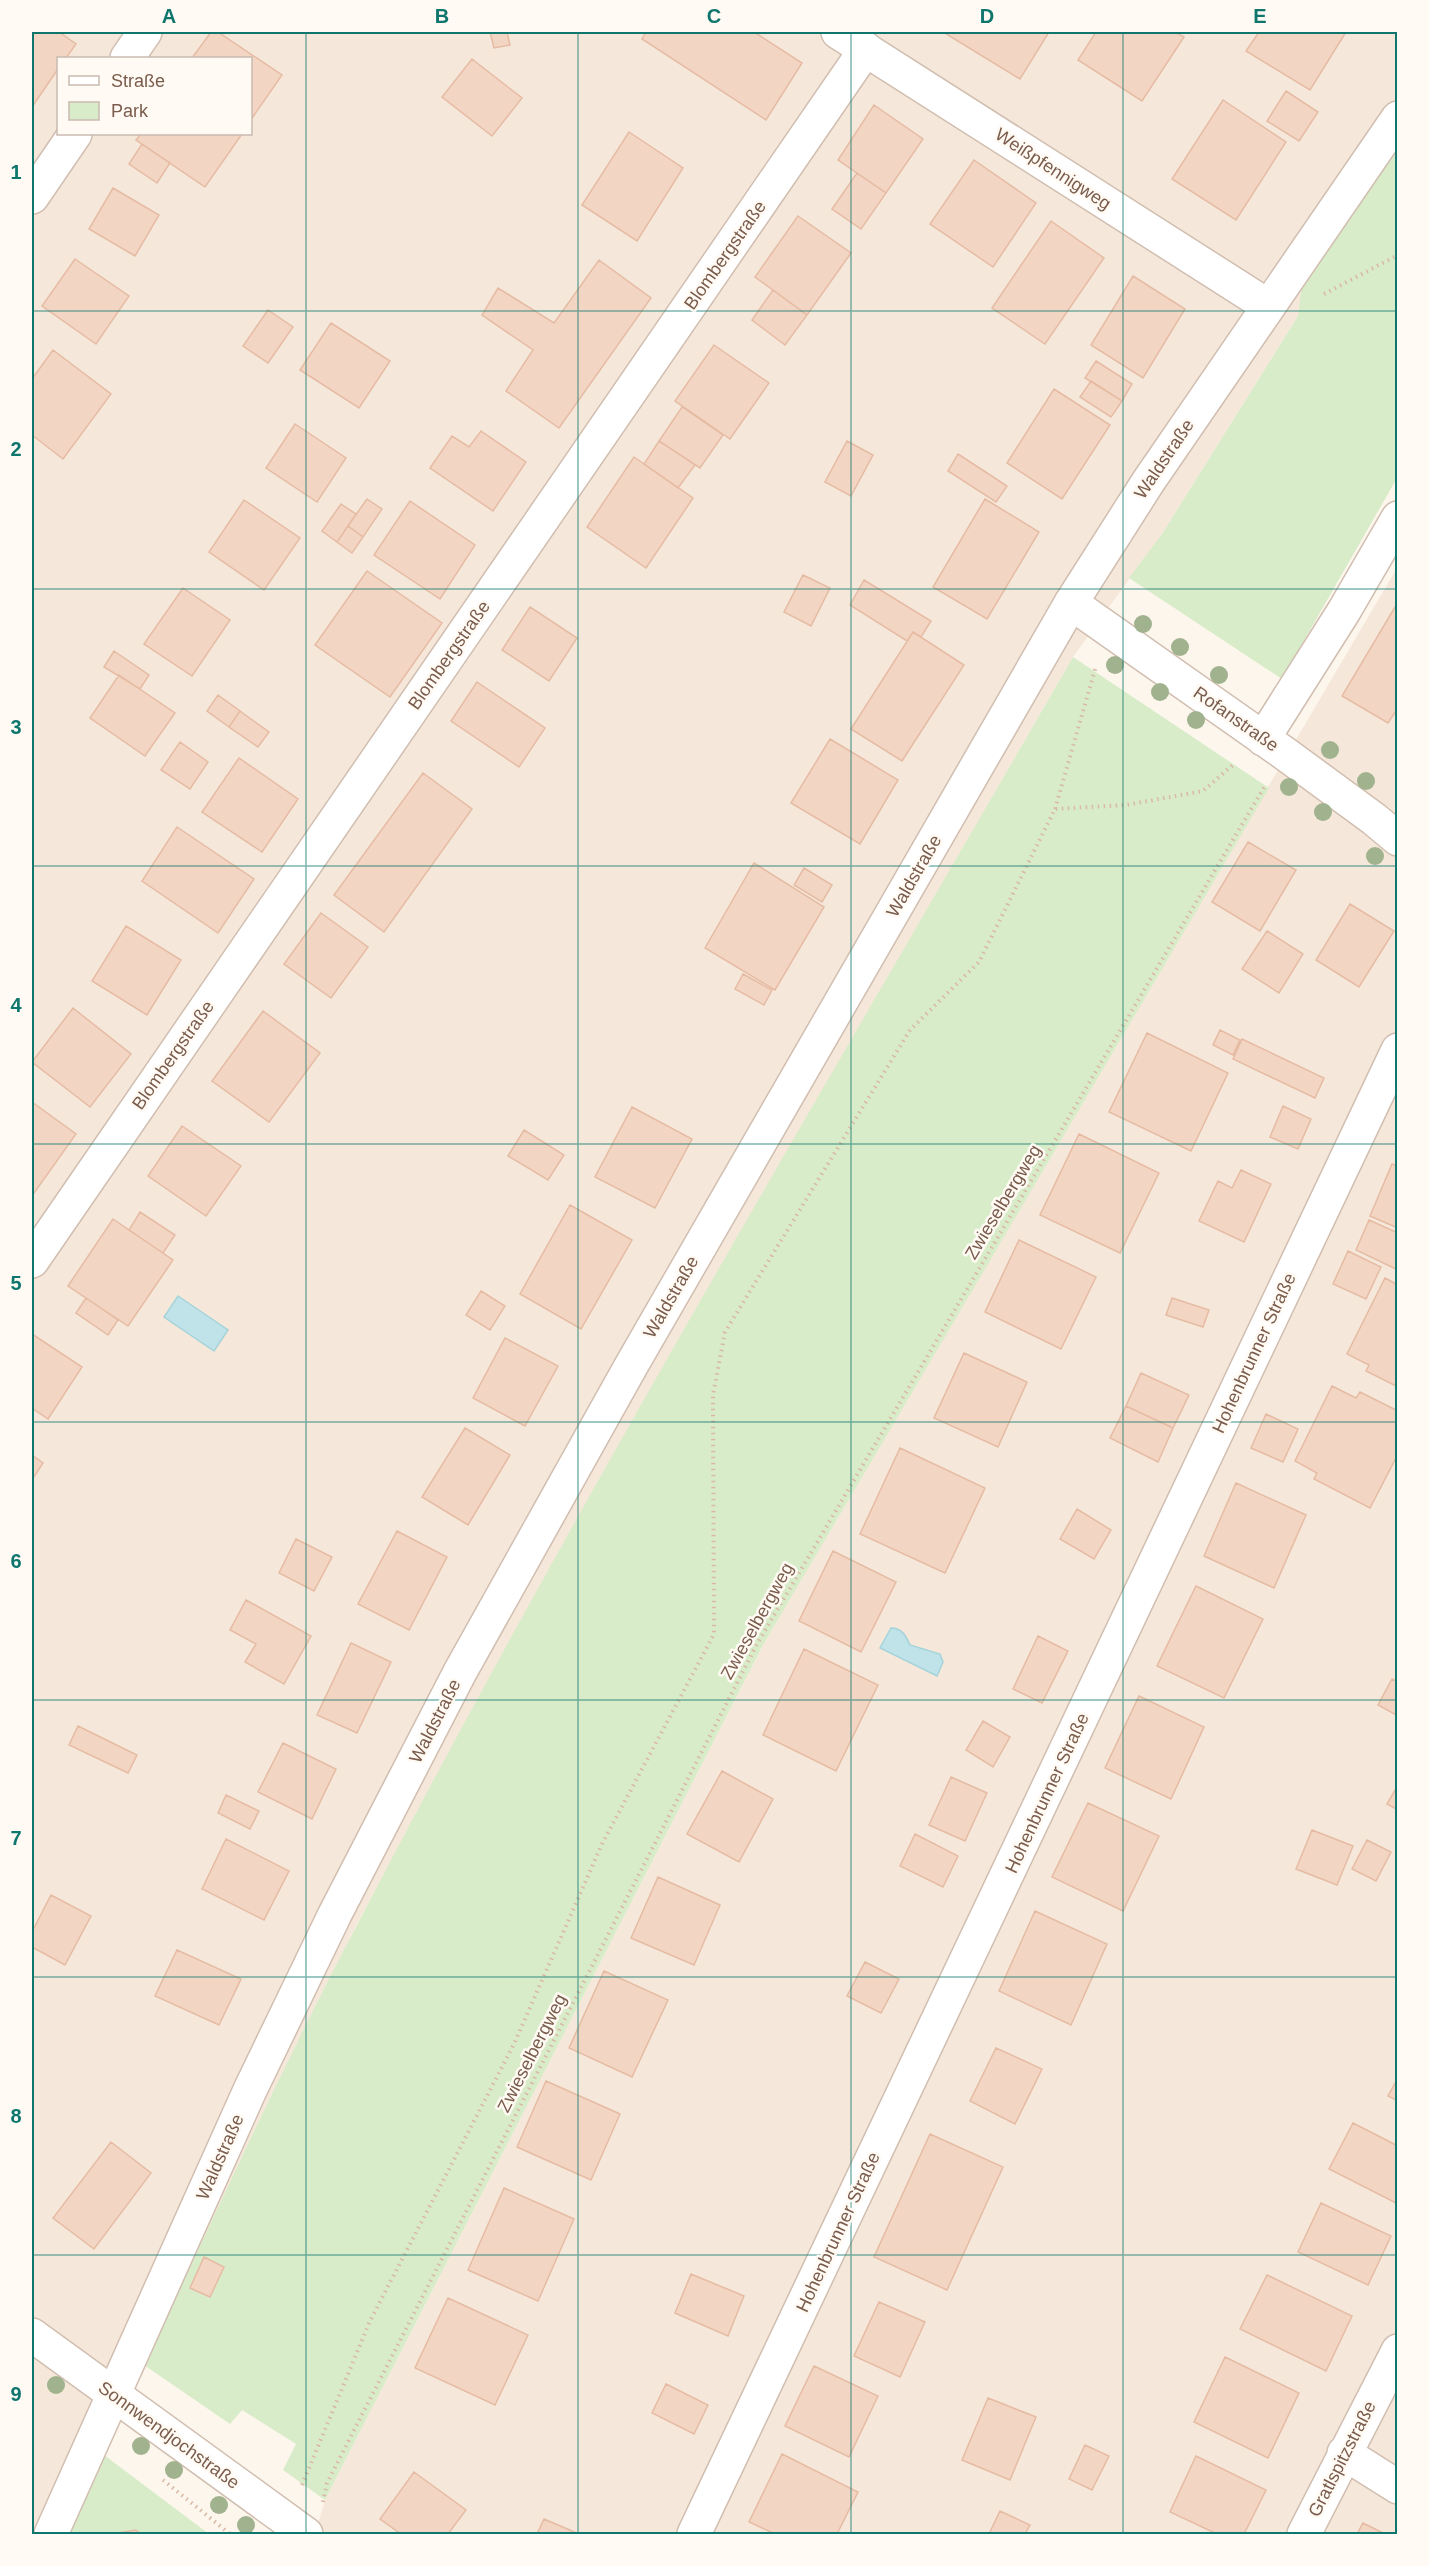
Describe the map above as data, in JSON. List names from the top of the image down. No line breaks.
{"streets":{"street":["Weißpfennigweg","Blombergstraße","Waldstraße","Rofanstraße","Hohenbrunner Straße","Sonnwendjochstraße","Gratlspitzstraße"],"path":["Zwieselbergweg"]},"crossings":[["Weißpfennigweg","Blombergstraße"],["Weißpfennigweg","Waldstraße"],["Waldstraße","Rofanstraße"],["Waldstraße","Sonnwendjochstraße"],["Rofanstraße","Zwieselbergweg"]],"legend":["Straße","Park"],"grid":{"columns":["A","B","C","D","E"],"rows":["1","2","3","4","5","6","7","8","9"]}}
